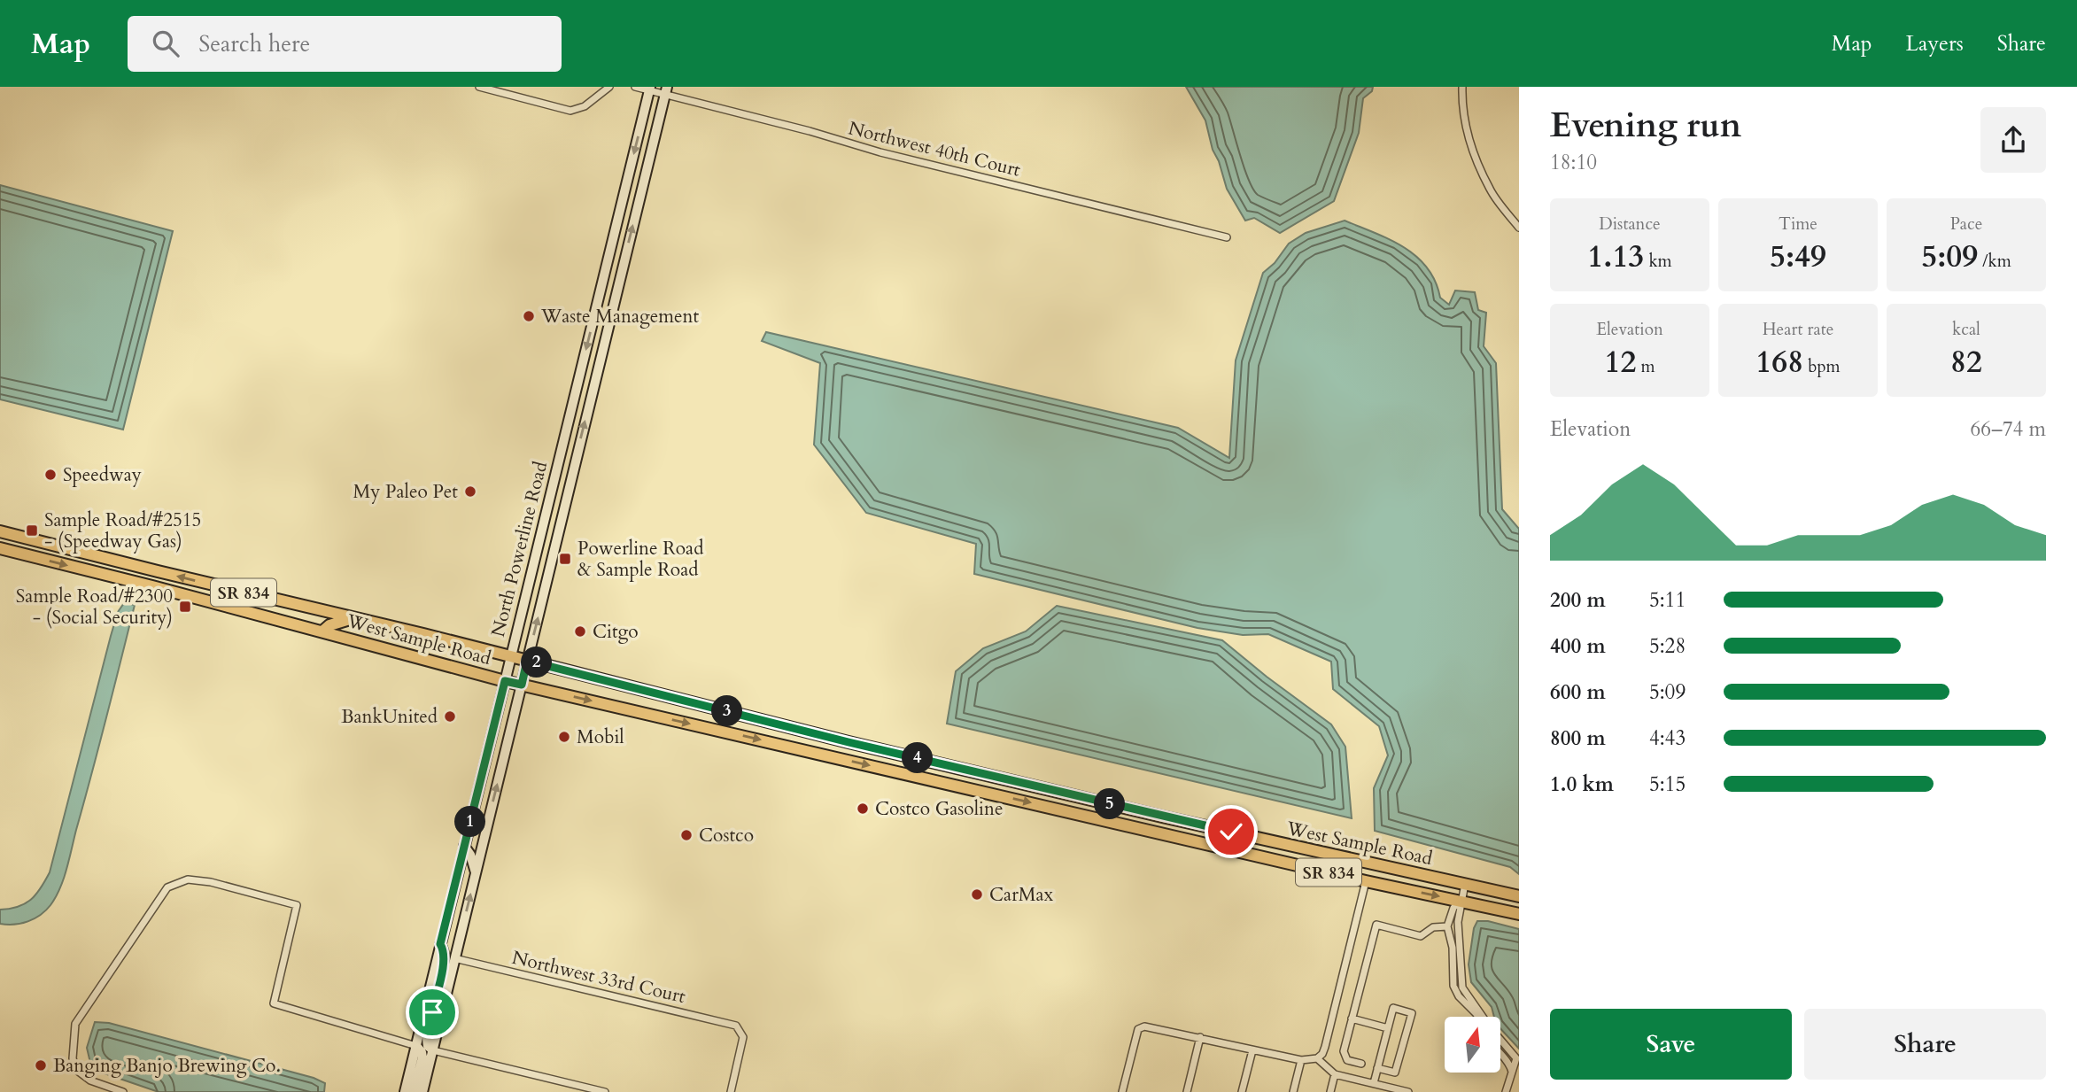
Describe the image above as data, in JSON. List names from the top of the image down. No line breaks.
{"streets":{"main road":["North Powerline Road","SR 834","West Sample Road"],"street":["Northwest 40th Court","Northwest 33rd Court"]},"crossings":[["Northwest 40th Court","North Powerline Road"],["North Powerline Road","West Sample Road"],["North Powerline Road","Northwest 33rd Court"]],"places":{"other":["Waste Management","Speedway","My Paleo Pet","Citgo","BankUnited","Mobil","Costco Gasoline","Costco","CarMax","Banging Banjo Brewing Co."],"transit":["Sample Road/#2515 - (Speedway Gas)","Powerline Road & Sample Road","Sample Road/#2300 - (Social Security)"]},"north":"top","page":{"header":"Map","search":"Search here","nav":["Map","Layers","Share"],"heading":["Evening run","18:10"],"stats":[["Distance","1.13 km"],["Time","5:49"],["Pace","5:09 /km"],["Elevation","12 m"],["Heart rate","168 bpm"],["kcal","82"]],"chart":["Elevation","66–74 m"],"list":[{"name":"200 m","note":"5:11"},{"name":"400 m","note":"5:28"},{"name":"600 m","note":"5:09"},{"name":"800 m","note":"4:43"},{"name":"1.0 km","note":"5:15"}],"pins":["2","3","4","5","1"],"buttons":["Save","Share"]}}
